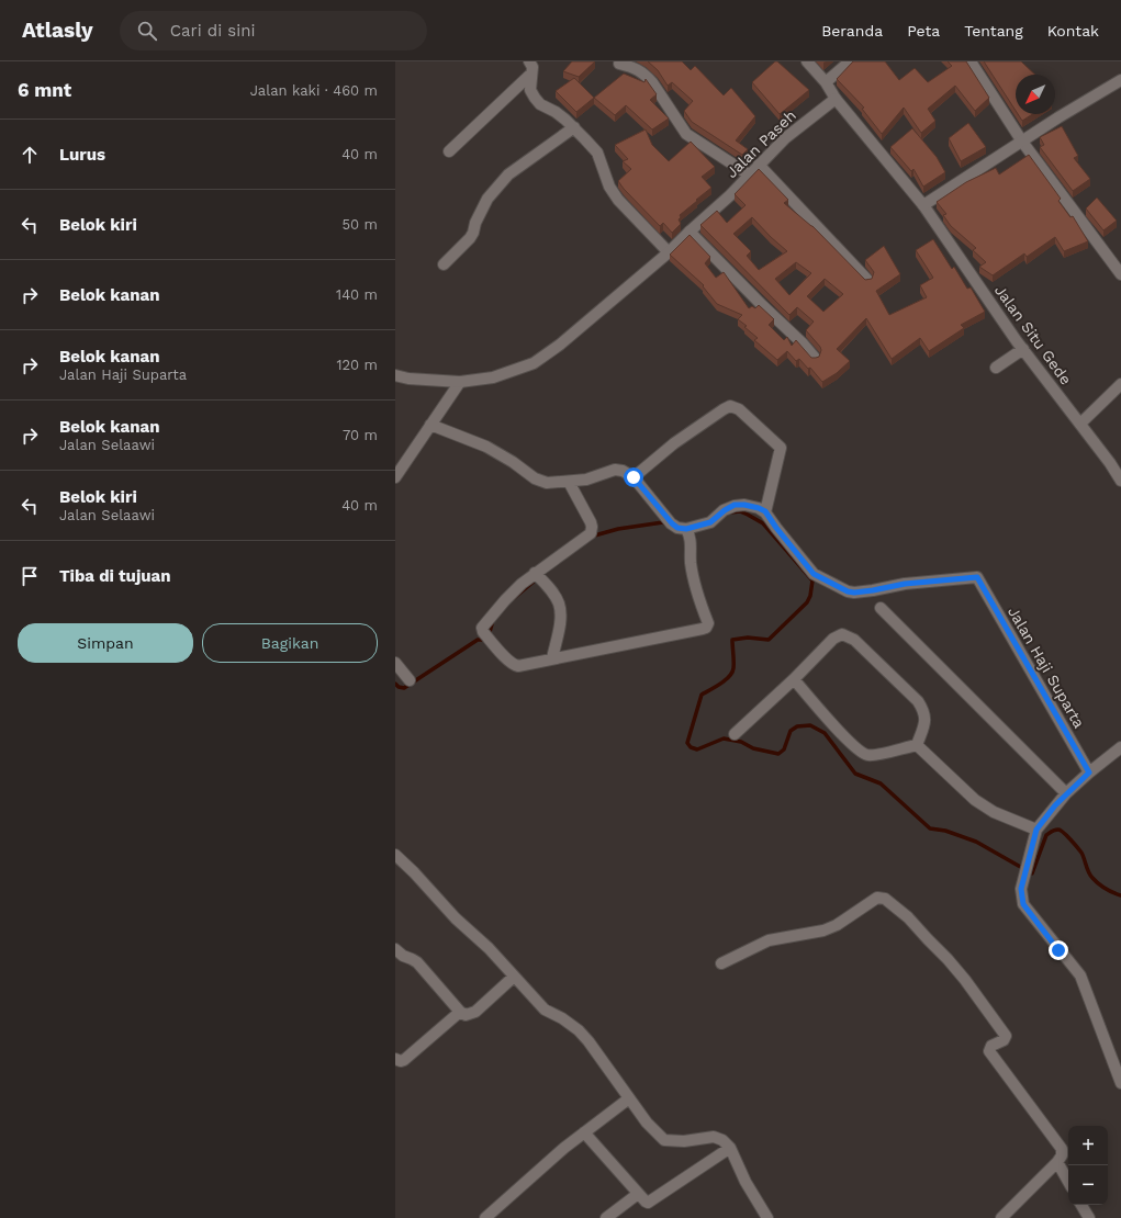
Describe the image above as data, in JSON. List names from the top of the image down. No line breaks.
{"streets":{"street":["Jalan Paseh","Jalan Situ Gede","Jalan Haji Suparta"]},"north":"bottom left","page":{"header":"Atlasly","search":"Cari di sini","nav":["Beranda","Peta","Tentang","Kontak"],"heading":["6 mnt","Jalan kaki · 460 m"],"list":[["Lurus","40 m"],["Belok kiri","50 m"],["Belok kanan","140 m"],["Belok kanan","Jalan Haji Suparta","120 m"],["Belok kanan","Jalan Selaawi","70 m"],["Belok kiri","Jalan Selaawi","40 m"],"Tiba di tujuan"],"buttons":["Simpan","Bagikan"],"map_buttons":["+","−"]}}
